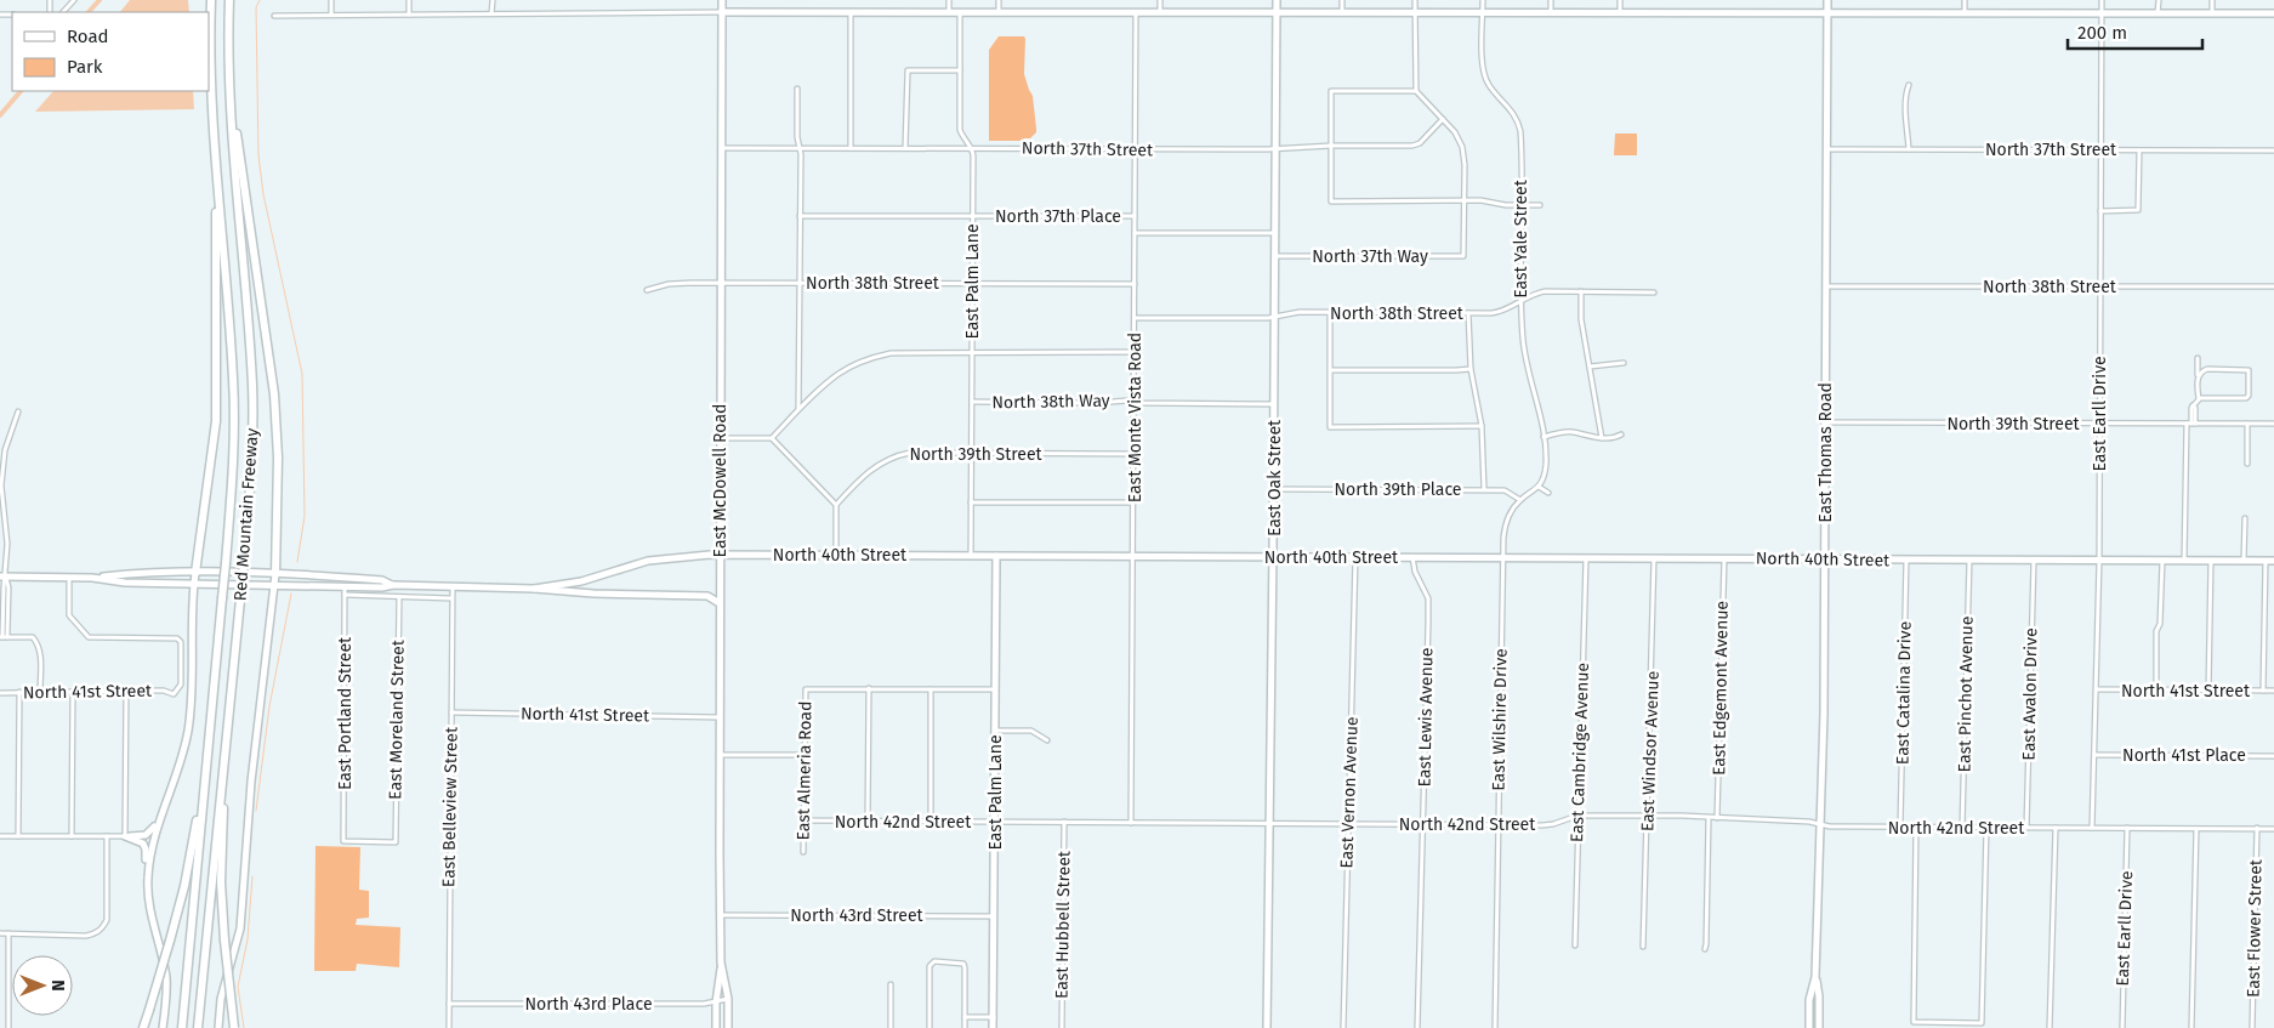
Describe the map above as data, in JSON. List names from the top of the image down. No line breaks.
{"streets":{"highway":["Red Mountain Freeway"],"main road":["East Palm Lane","East Thomas Road","East Oak Street","East McDowell Road","North 40th Street"],"street":["North 37th Street","North 37th Place","East Yale Street","North 37th Way","North 38th Street","North 38th Way","East Earll Drive","East Monte Vista Road","North 39th Street","North 39th Place","East Edgemont Avenue","North 41st Street","East Catalina Drive","East Pinchot Avenue","East Avalon Drive","East Portland Street","East Lewis Avenue","East Moreland Street","East Wilshire Drive","East Windsor Avenue","East Cambridge Avenue","North 41st Place","East Almeria Road","East Vernon Avenue","East Belleview Street","North 42nd Street","North 43rd Street","East Hubbell Street","East Flower Street","North 43rd Place"]},"crossings":[["North 37th Street","East Palm Lane"],["North 37th Street","East Earll Drive"],["North 37th Street","East Monte Vista Road"],["North 37th Street","East Thomas Road"],["North 37th Street","East Oak Street"],["North 37th Street","East McDowell Road"],["North 37th Place","East Palm Lane"],["North 37th Place","East Monte Vista Road"],["North 37th Place","East Oak Street"],["East Yale Street","North 38th Street"],["North 37th Way","East Oak Street"],["East Palm Lane","North 38th Street"],["East Palm Lane","North 38th Way"],["East Palm Lane","North 39th Street"],["East Palm Lane","North 40th Street"],["East Palm Lane","North 42nd Street"],["East Palm Lane","North 43rd Street"],["North 38th Street","East Earll Drive"],["North 38th Street","East Monte Vista Road"],["North 38th Street","East Thomas Road"],["North 38th Street","East Oak Street"],["North 38th Street","East McDowell Road"],["North 38th Way","East Monte Vista Road"],["North 38th Way","East Oak Street"],["East Earll Drive","North 39th Street"],["East Earll Drive","North 40th Street"],["East Earll Drive","North 41st Street"],["East Earll Drive","North 41st Place"],["East Earll Drive","North 42nd Street"],["East Monte Vista Road","North 39th Street"],["East Monte Vista Road","North 40th Street"],["East Monte Vista Road","North 42nd Street"],["North 39th Street","East Thomas Road"],["East Thomas Road","North 40th Street"],["East Thomas Road","North 42nd Street"],["East Oak Street","North 39th Place"],["East Oak Street","North 40th Street"],["East Oak Street","North 42nd Street"],["East McDowell Road","North 40th Street"],["East McDowell Road","North 41st Street"],["East McDowell Road","North 43rd Street"],["East McDowell Road","North 43rd Place"],["Red Mountain Freeway","North 40th Street"],["North 40th Street","East Edgemont Avenue"],["North 40th Street","North 41st Street"],["North 40th Street","East Catalina Drive"],["North 40th Street","East Pinchot Avenue"],["North 40th Street","East Avalon Drive"],["North 40th Street","East Portland Street"],["North 40th Street","East Lewis Avenue"],["North 40th Street","East Wilshire Drive"],["North 40th Street","East Windsor Avenue"],["North 40th Street","East Cambridge Avenue"],["North 40th Street","East Vernon Avenue"],["North 40th Street","East Belleview Street"],["East Edgemont Avenue","North 42nd Street"],["North 41st Street","East Belleview Street"],["East Catalina Drive","North 42nd Street"],["East Pinchot Avenue","North 42nd Street"],["East Avalon Drive","North 42nd Street"],["East Portland Street","East Moreland Street"],["East Lewis Avenue","North 42nd Street"],["East Wilshire Drive","North 42nd Street"],["East Windsor Avenue","North 42nd Street"],["East Cambridge Avenue","North 42nd Street"],["East Almeria Road","North 42nd Street"],["East Vernon Avenue","North 42nd Street"],["East Belleview Street","North 43rd Place"],["North 42nd Street","East Hubbell Street"],["North 42nd Street","East Flower Street"]],"legend":["Road","Park"],"scale_bar":"200 m","north":"right"}
